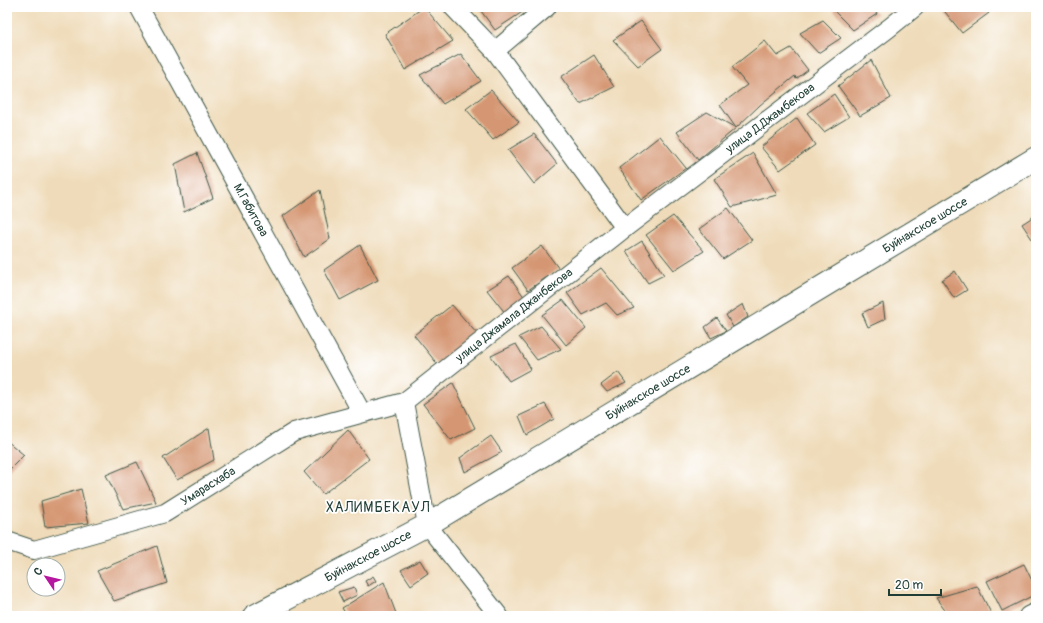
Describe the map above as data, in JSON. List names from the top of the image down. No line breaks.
{"streets":{"main road":["Буйнакское шоссе"],"street":["улица Д.Джамбекова","М.Габитова","улица Джамала Джанбекова","Умарасхаба"]},"crossings":[["улица Д.Джамбекова","улица Джамала Джанбекова"],["М.Габитова","Умарасхаба"],["улица Джамала Джанбекова","Умарасхаба"]],"districts":["ХАЛИМБЕКАУЛ"],"scale_bar":"20 m","north":"top left"}
